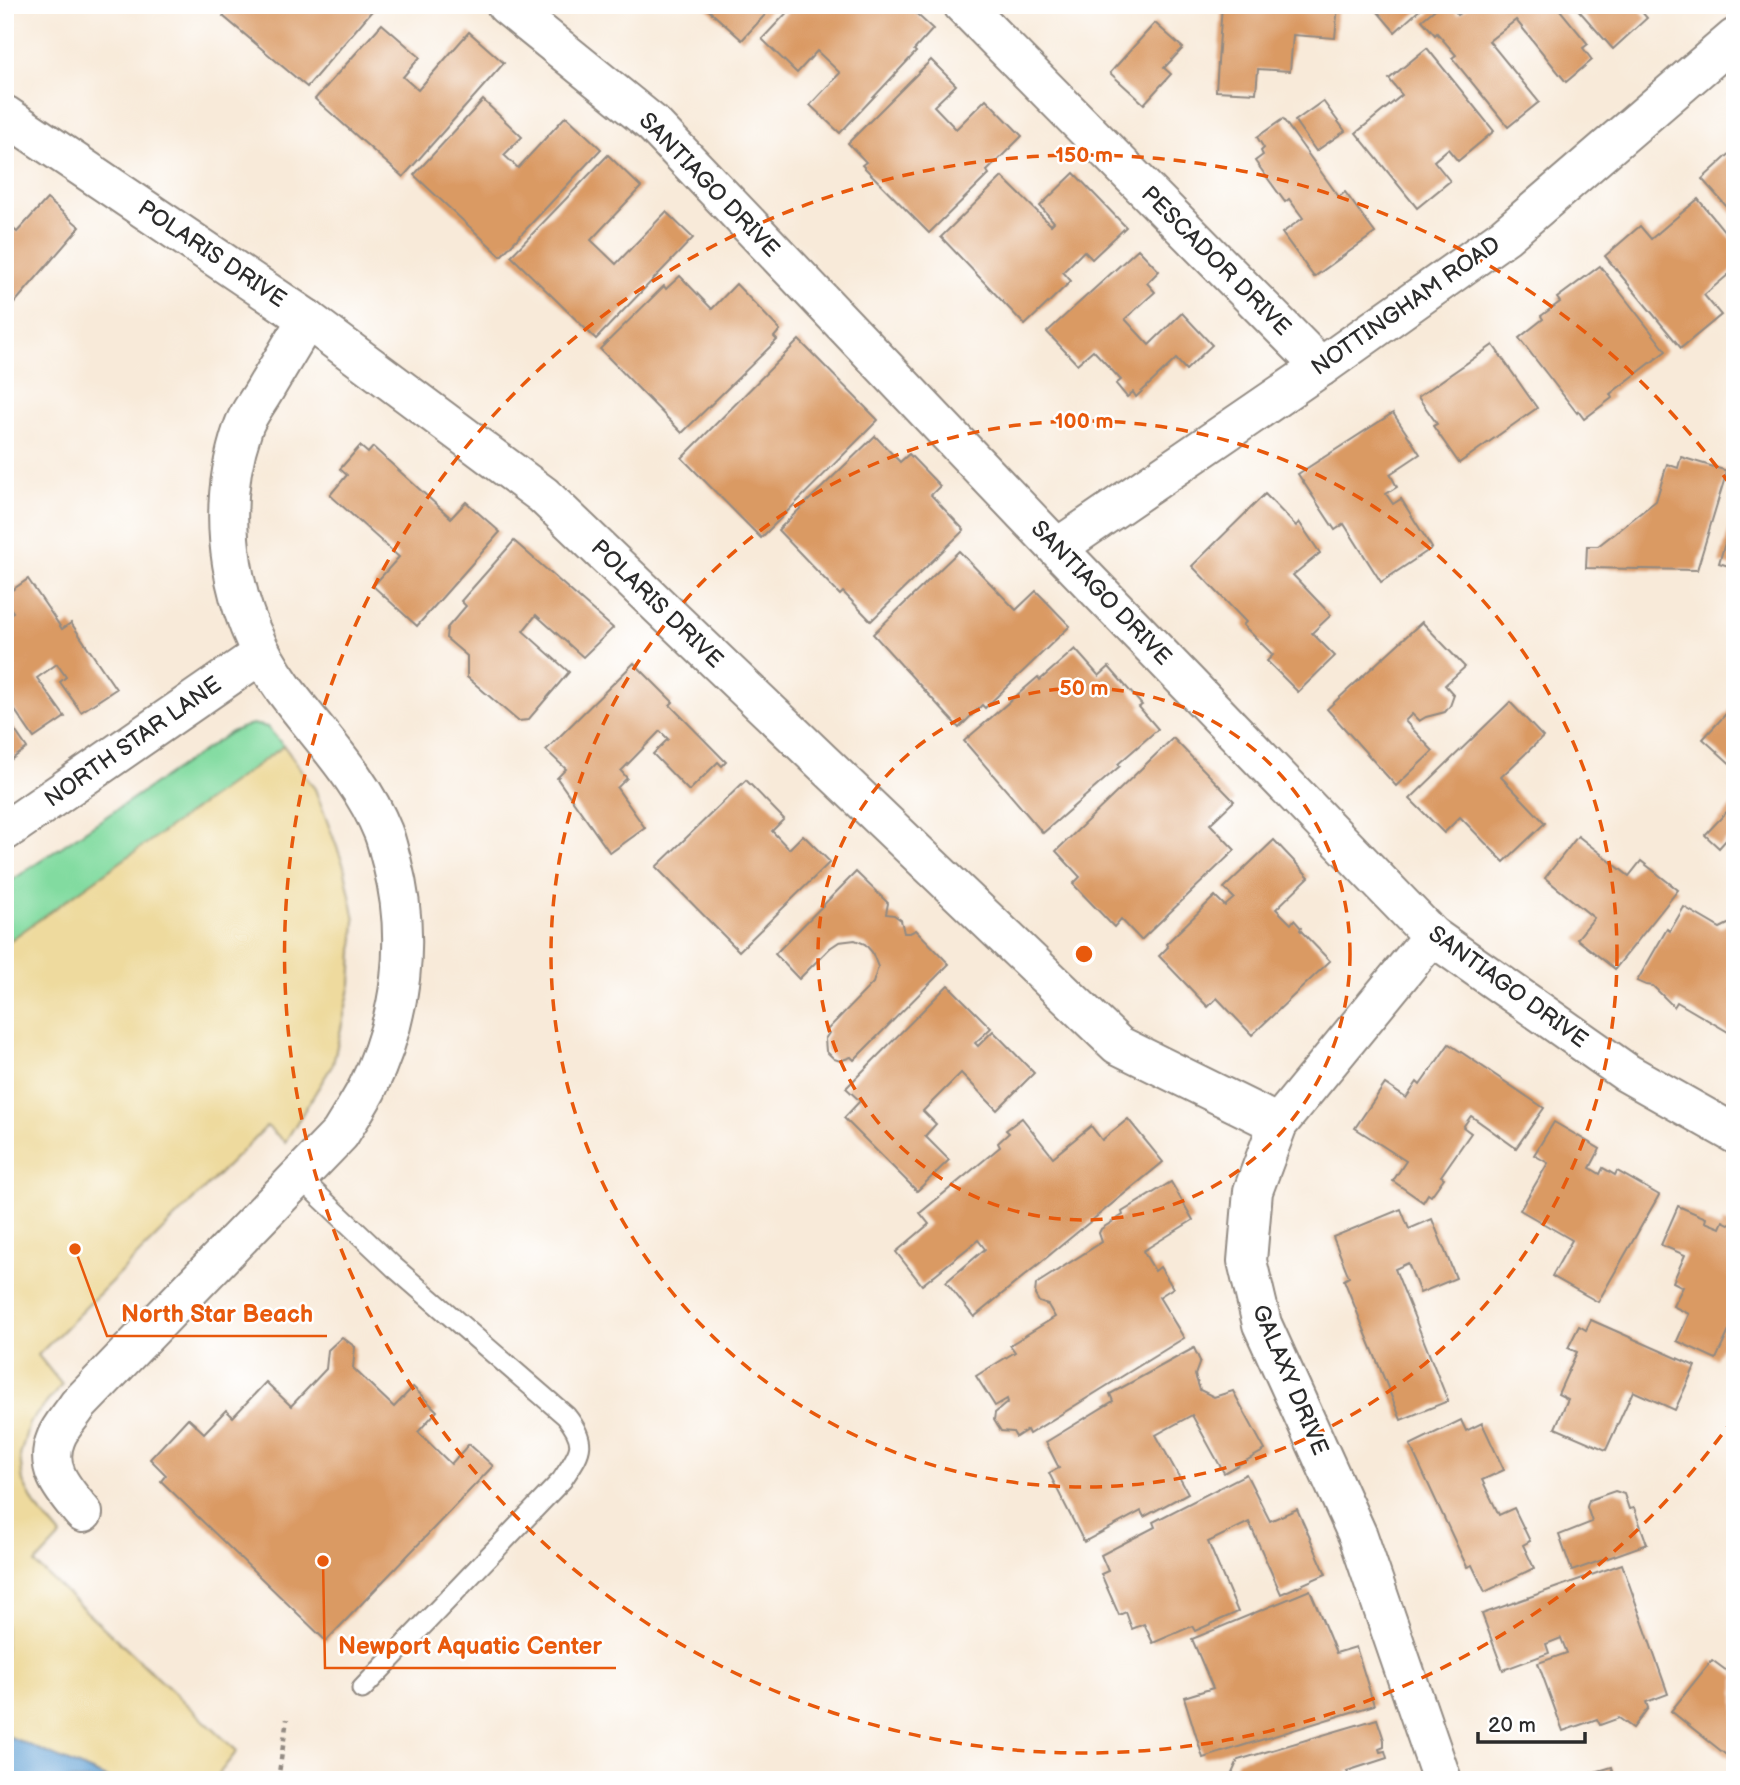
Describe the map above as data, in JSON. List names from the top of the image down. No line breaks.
{"streets":{"street":["SANTIAGO DRIVE","POLARIS DRIVE","PESCADOR DRIVE","NOTTINGHAM ROAD","NORTH STAR LANE","GALAXY DRIVE"]},"crossings":[["SANTIAGO DRIVE","NOTTINGHAM ROAD"],["SANTIAGO DRIVE","GALAXY DRIVE"],["POLARIS DRIVE","GALAXY DRIVE"],["PESCADOR DRIVE","NOTTINGHAM ROAD"]],"places":["North Star Beach","Newport Aquatic Center"],"scale_bar":"20 m","rings":["150 m","100 m","50 m"]}
